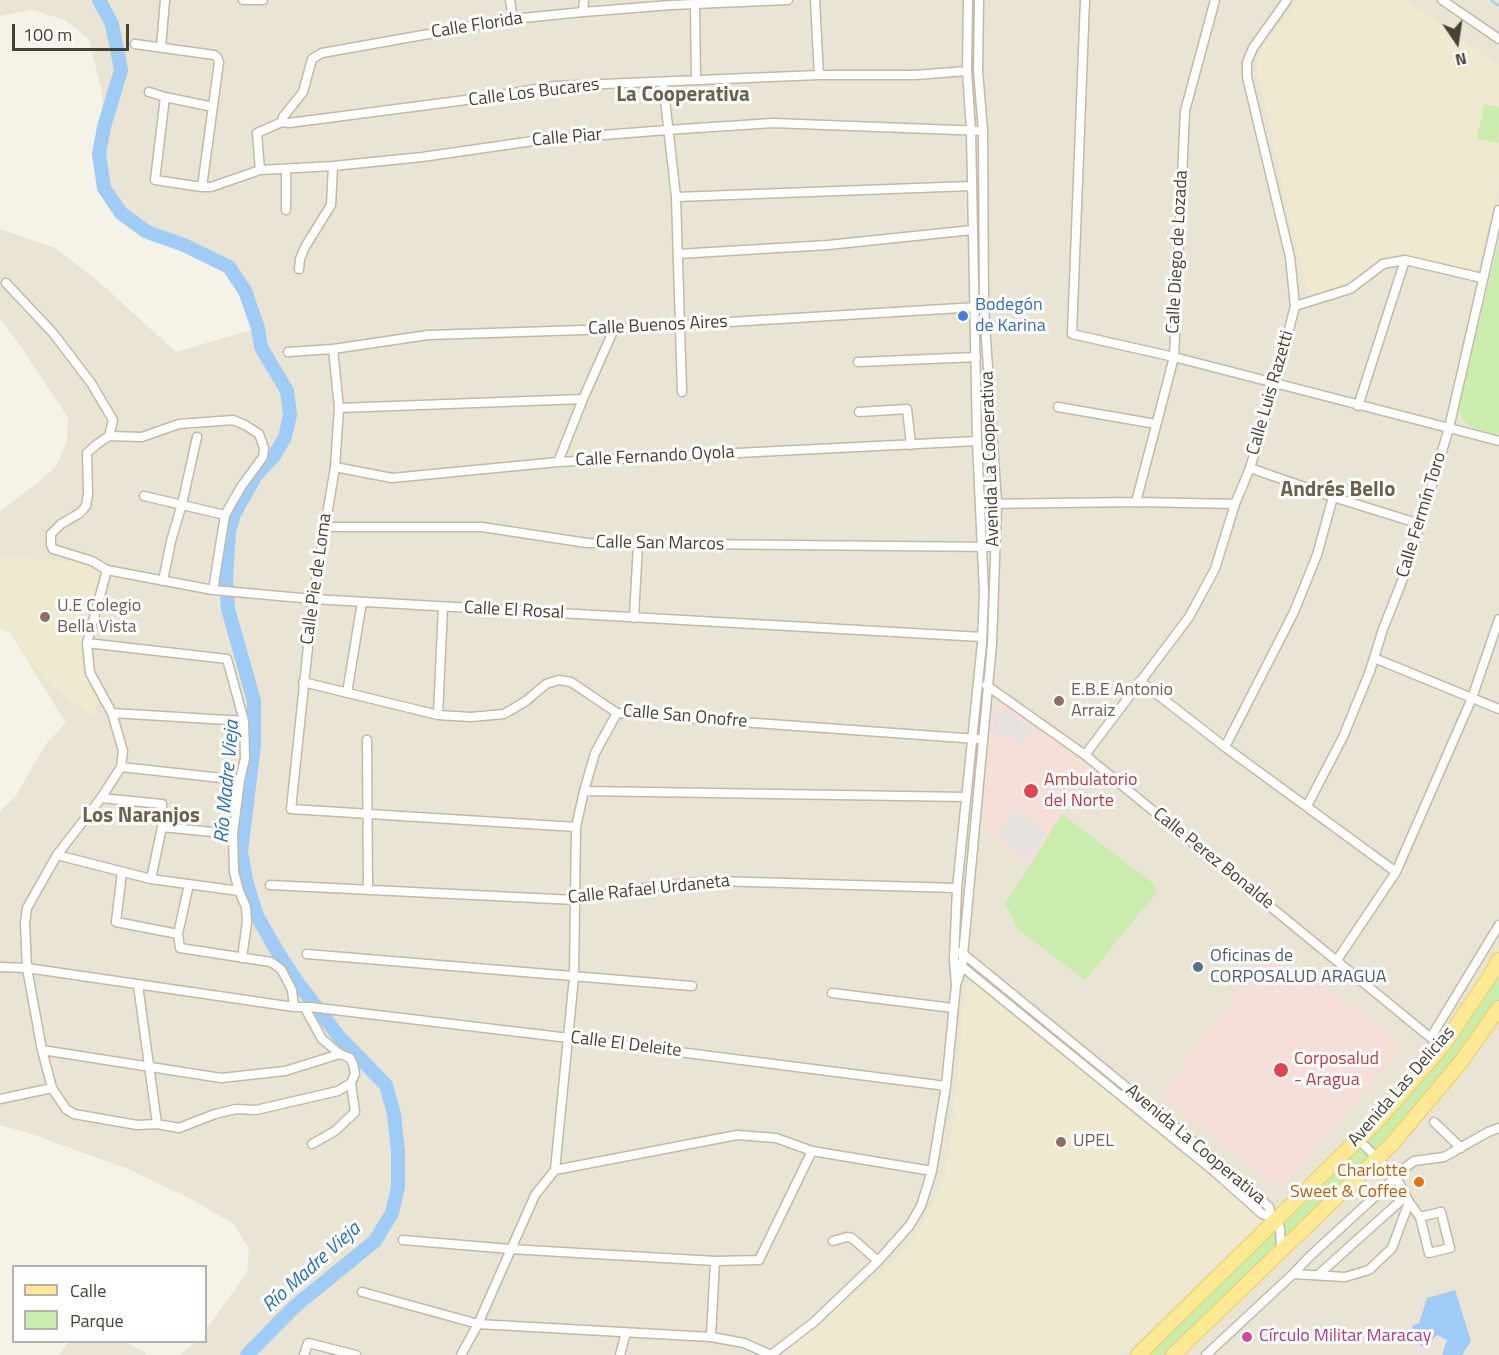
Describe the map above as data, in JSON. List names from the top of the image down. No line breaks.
{"streets":{"main road":["Avenida Las Delicias"],"street":["Calle Florida","Calle Los Bucares","Calle Piar","Calle Diego de Lozada","Calle Buenos Aires","Calle Luis Razetti","Calle Fernando Oyola","Avenida La Cooperativa","Calle Fermín Toro","Calle San Marcos","Calle Pie de Loma","Calle El Rosal","Calle San Onofre","Calle Perez Bonalde","Calle Rafael Urdaneta","Calle El Deleite"]},"crossings":[["Calle Florida","Calle Los Bucares"],["Calle Los Bucares","Avenida La Cooperativa"],["Calle Piar","Avenida La Cooperativa"],["Calle Buenos Aires","Avenida La Cooperativa"],["Calle Buenos Aires","Calle Pie de Loma"],["Calle Luis Razetti","Calle Perez Bonalde"],["Calle Fernando Oyola","Avenida La Cooperativa"],["Calle Fernando Oyola","Calle Pie de Loma"],["Avenida La Cooperativa","Calle San Marcos"],["Avenida La Cooperativa","Calle El Rosal"],["Avenida La Cooperativa","Calle San Onofre"],["Avenida La Cooperativa","Calle Perez Bonalde"],["Avenida La Cooperativa","Calle Rafael Urdaneta"],["Avenida La Cooperativa","Calle El Deleite"],["Avenida La Cooperativa","Avenida Las Delicias"],["Calle San Marcos","Calle Pie de Loma"],["Calle Pie de Loma","Calle El Rosal"],["Calle Pie de Loma","Calle San Onofre"],["Calle Perez Bonalde","Avenida Las Delicias"]],"districts":["La Cooperativa","Andrés Bello","Los Naranjos"],"water":["Río Madre Vieja"],"places":["Bodegón de Karina","U.E Colegio Bella Vista","E.B.E Antonio Arraiz","Ambulatorio del Norte","Oficinas de CORPOSALUD ARAGUA","Corposalud - Aragua","UPEL","Charlotte Sweet & Coffee","Círculo Militar Maracay"],"legend":["Calle","Parque"],"scale_bar":"100 m","north":"bottom"}
